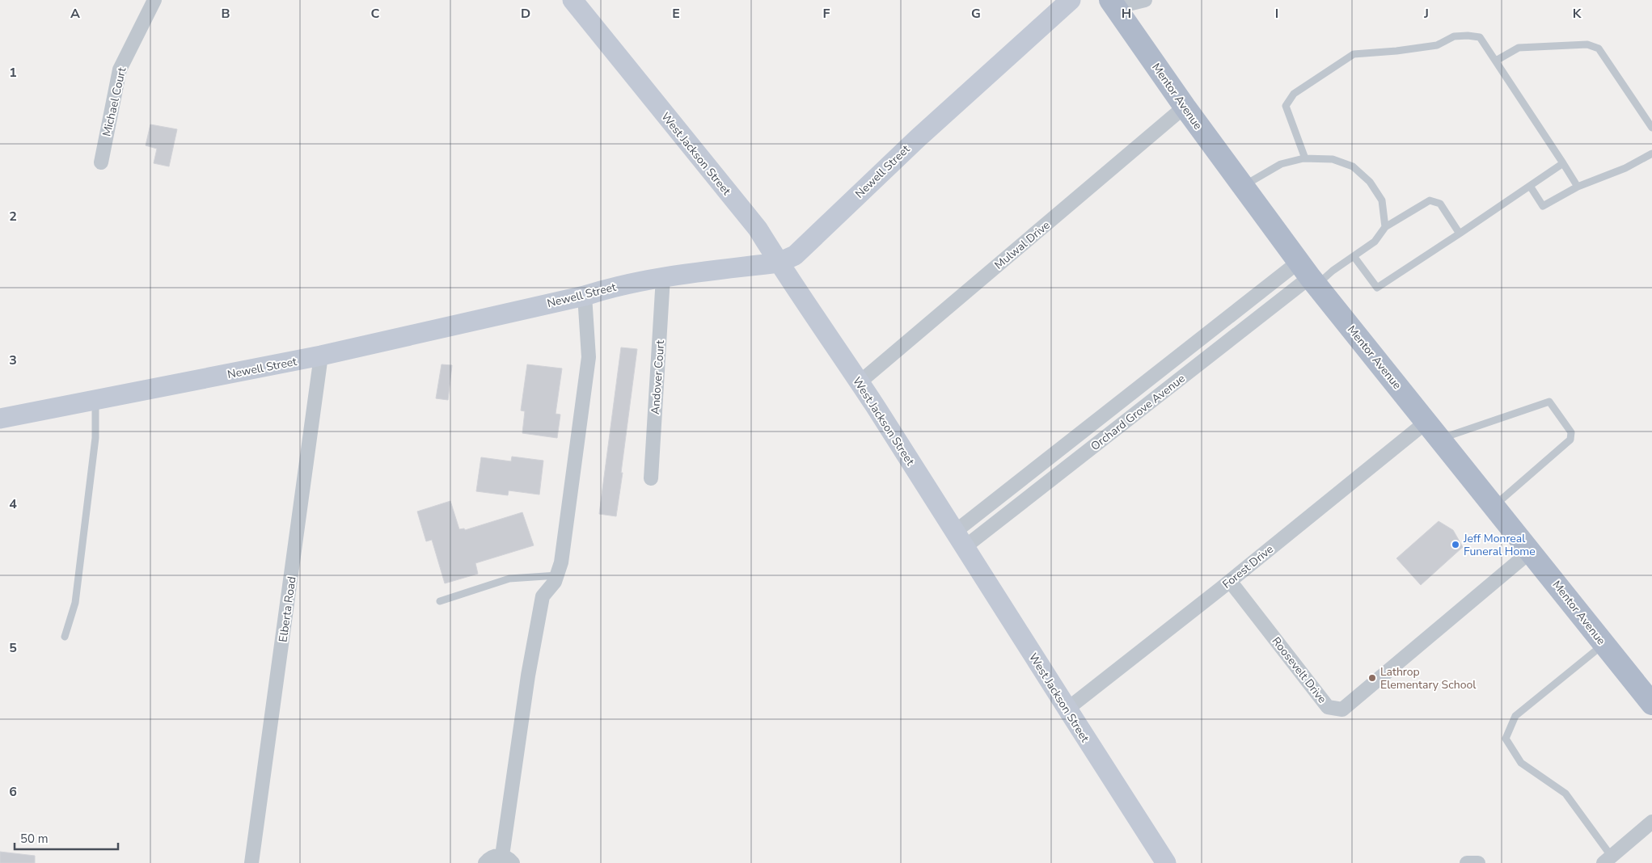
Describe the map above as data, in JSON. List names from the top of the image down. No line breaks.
{"streets":{"main road":["Mentor Avenue"],"street":["Michael Court","West Jackson Street","Newell Street","Mulwal Drive","Andover Court","Orchard Grove Avenue","Forest Drive","Elberta Road","Roosevelt Drive"]},"crossings":[["Mentor Avenue","Mulwal Drive"],["Mentor Avenue","Orchard Grove Avenue"],["Mentor Avenue","Forest Drive"],["Mentor Avenue","Roosevelt Drive"],["West Jackson Street","Newell Street"],["West Jackson Street","Mulwal Drive"],["West Jackson Street","Orchard Grove Avenue"],["West Jackson Street","Forest Drive"],["Newell Street","Andover Court"],["Newell Street","Elberta Road"],["Forest Drive","Roosevelt Drive"]],"places":["Jeff Monreal Funeral Home","Lathrop Elementary School"],"scale_bar":"50 m","grid":{"columns":["A","B","C","D","E","F","G","H","I","J","K"],"rows":["1","2","3","4","5","6"]}}
